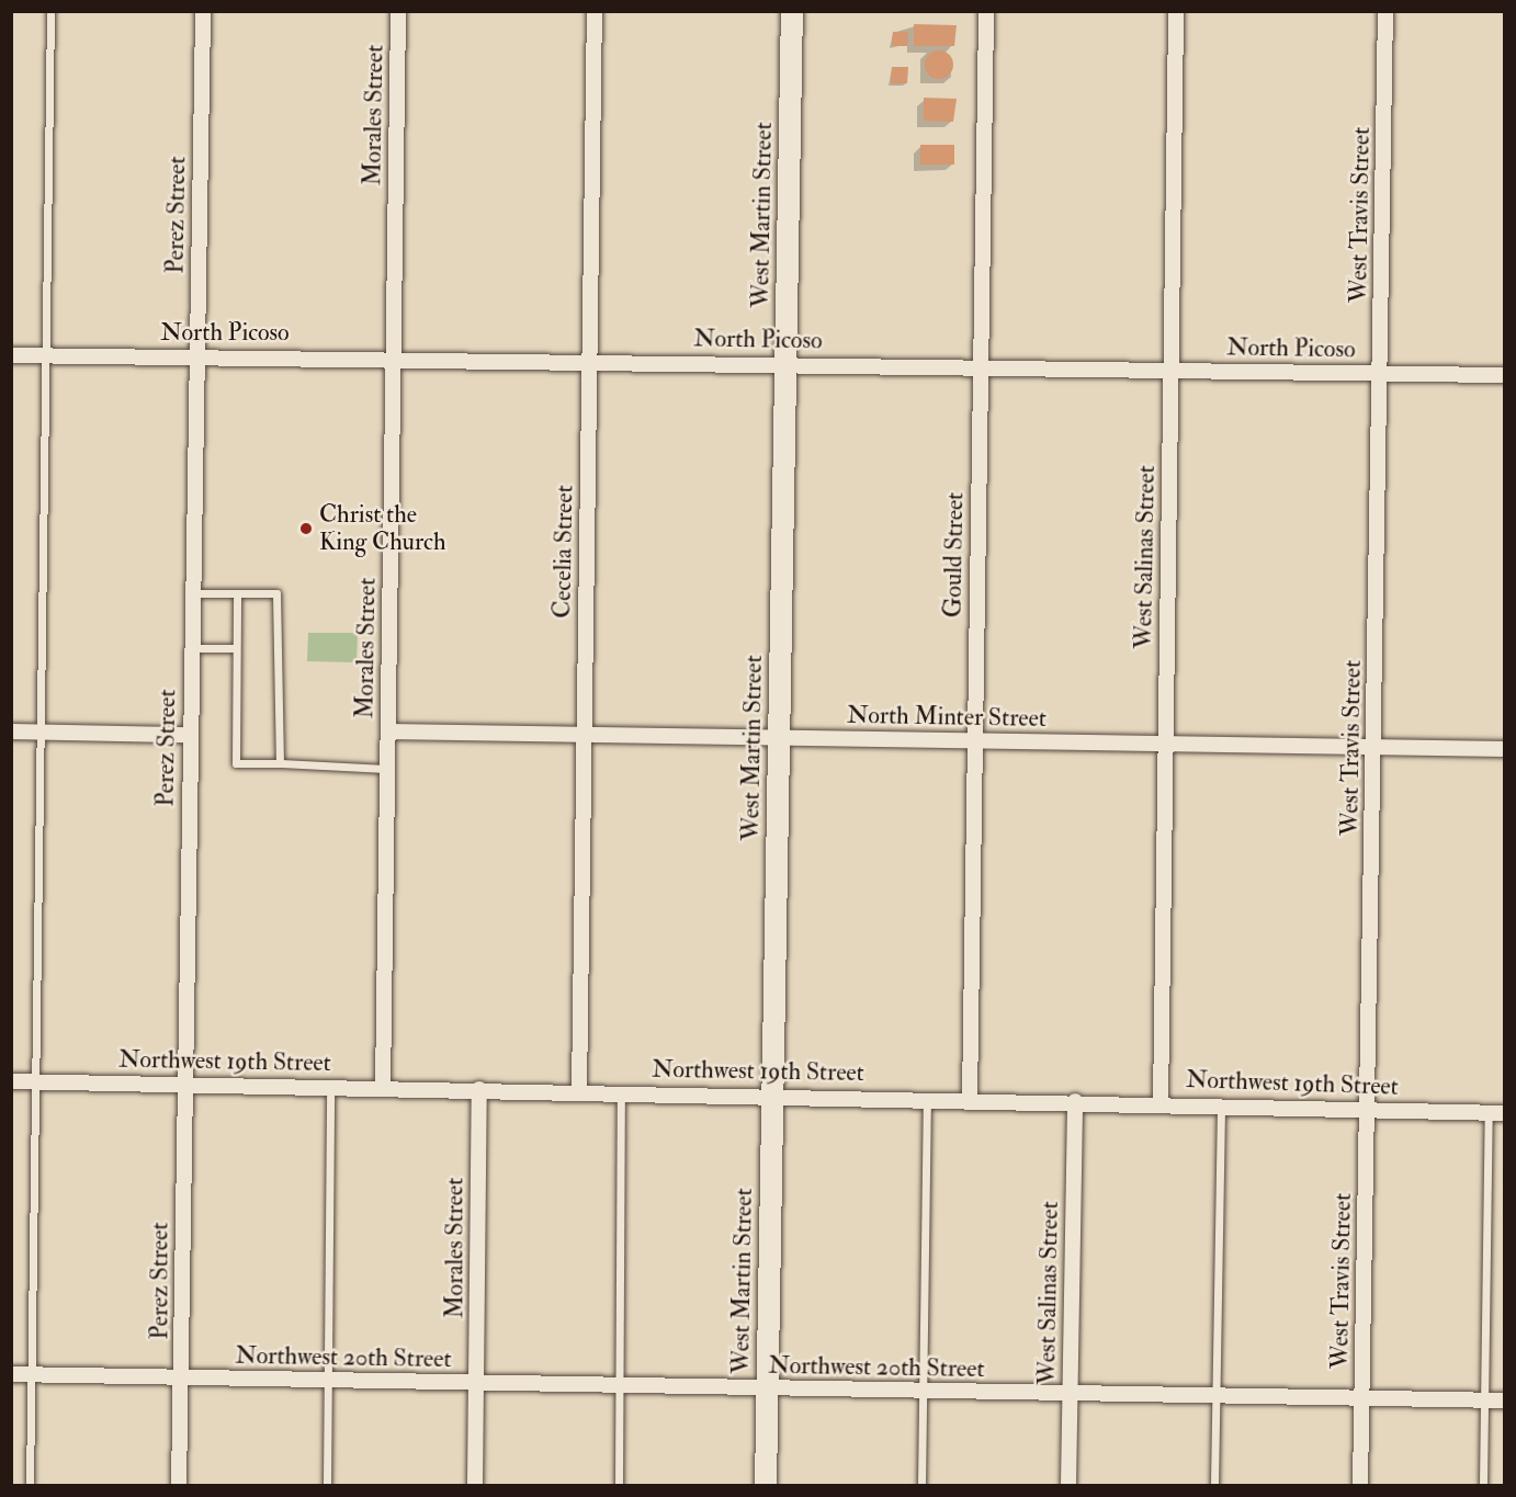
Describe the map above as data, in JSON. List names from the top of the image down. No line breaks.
{"streets":{"main road":["West Martin Street"],"street":["Morales Street","Perez Street","West Travis Street","North Picoso","Cecelia Street","Gould Street","West Salinas Street","North Minter Street","Northwest 19th Street","Northwest 20th Street"]},"crossings":[["Morales Street","North Picoso"],["Morales Street","North Minter Street"],["Morales Street","Northwest 19th Street"],["Morales Street","Northwest 20th Street"],["Perez Street","North Picoso"],["Perez Street","Northwest 19th Street"],["Perez Street","Northwest 20th Street"],["West Martin Street","North Picoso"],["West Martin Street","North Minter Street"],["West Martin Street","Northwest 19th Street"],["West Martin Street","Northwest 20th Street"],["West Travis Street","North Picoso"],["West Travis Street","North Minter Street"],["West Travis Street","Northwest 19th Street"],["West Travis Street","Northwest 20th Street"],["North Picoso","Cecelia Street"],["North Picoso","Gould Street"],["North Picoso","West Salinas Street"],["Cecelia Street","North Minter Street"],["Cecelia Street","Northwest 19th Street"],["Gould Street","North Minter Street"],["Gould Street","Northwest 19th Street"],["West Salinas Street","North Minter Street"],["West Salinas Street","Northwest 19th Street"],["West Salinas Street","Northwest 20th Street"]],"places":["Christ the King Church"]}
